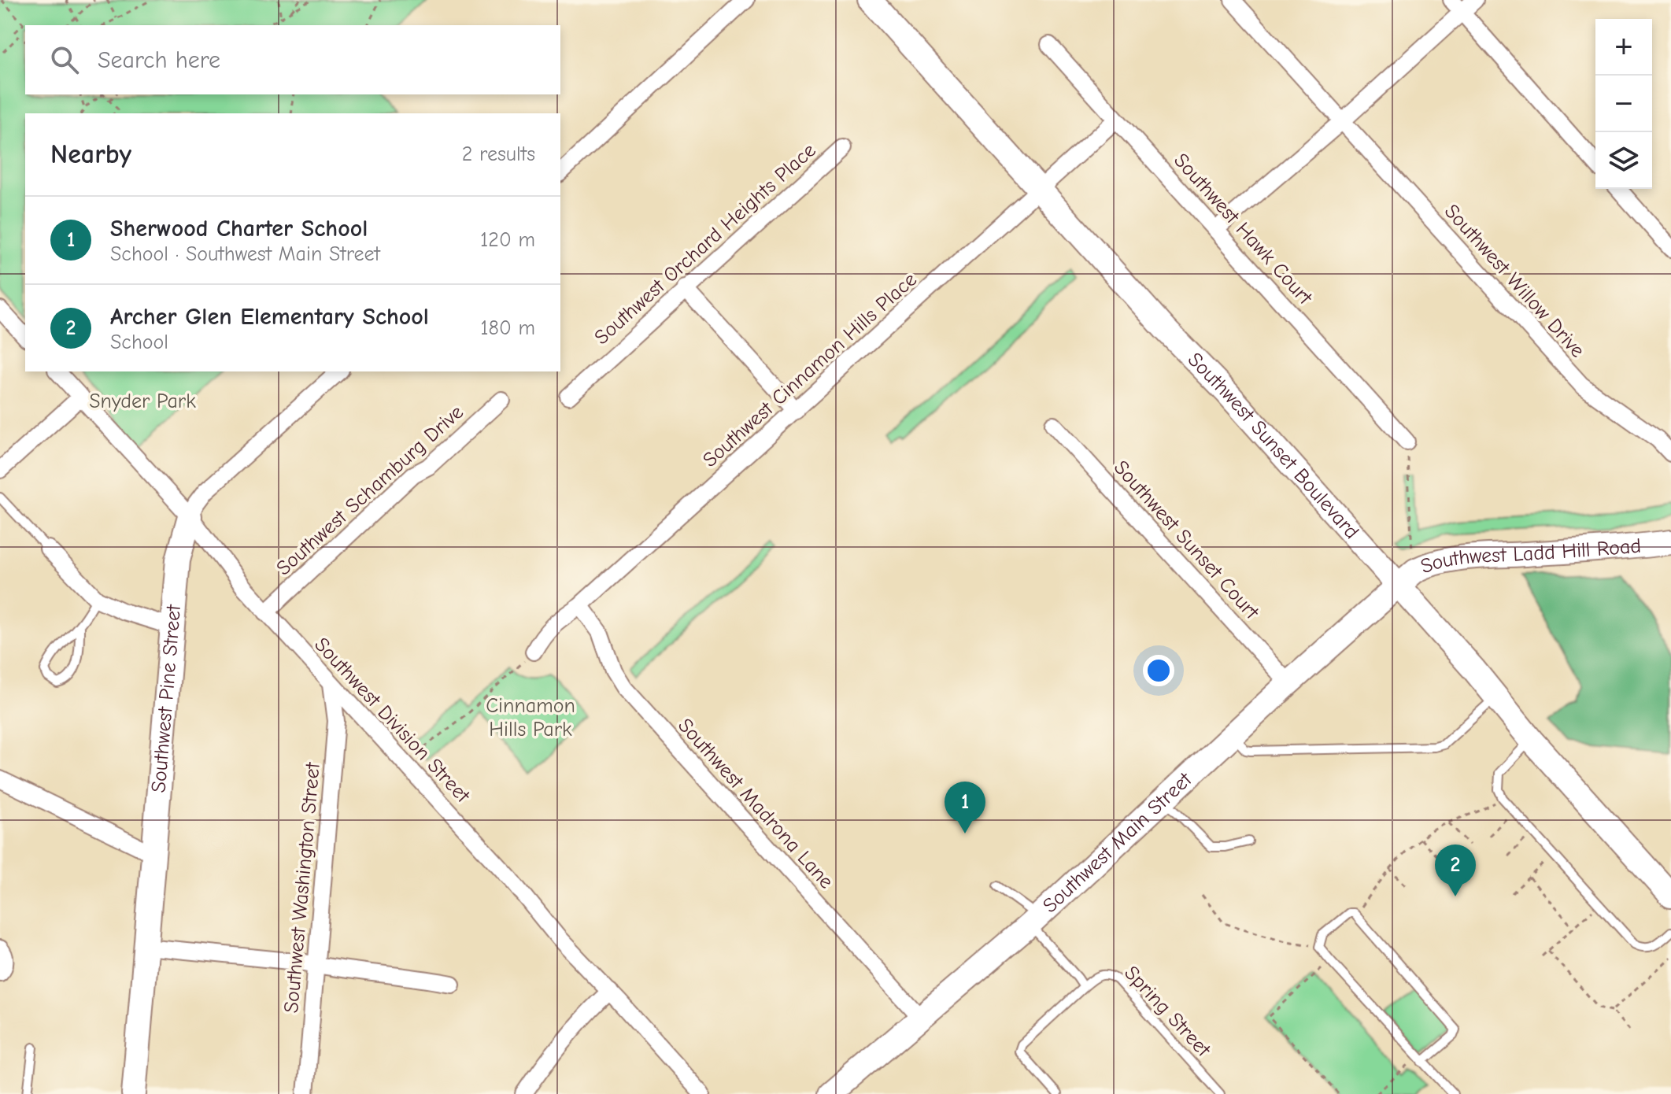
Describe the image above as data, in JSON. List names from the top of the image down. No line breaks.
{"streets":{"street":["Southwest Hawk Court","Southwest Orchard Heights Place","Southwest Willow Drive","Southwest Cinnamon Hills Place","Southwest Sunset Boulevard","Southwest Schamburg Drive","Southwest Sunset Court","Southwest Ladd Hill Road","Southwest Pine Street","Southwest Division Street","Southwest Madrona Lane","Southwest Main Street","Southwest Washington Street"],"lane":["Spring Street"]},"crossings":[["Southwest Hawk Court","Southwest Cinnamon Hills Place"],["Southwest Cinnamon Hills Place","Southwest Sunset Boulevard"],["Southwest Cinnamon Hills Place","Southwest Madrona Lane"],["Southwest Sunset Boulevard","Southwest Ladd Hill Road"],["Southwest Sunset Boulevard","Southwest Main Street"],["Southwest Schamburg Drive","Southwest Division Street"],["Southwest Sunset Court","Southwest Main Street"],["Southwest Ladd Hill Road","Southwest Main Street"],["Southwest Pine Street","Southwest Division Street"],["Southwest Division Street","Southwest Washington Street"],["Southwest Madrona Lane","Southwest Main Street"]],"parks":["Snyder Park","Cinnamon Hills Park"],"page":{"map_buttons":["+","−"],"search":"Search here","heading":["Nearby","2 results"],"list":[{"mark":"1","name":"Sherwood Charter School","note":"School · Southwest Main Street","value":"120 m"},{"mark":"2","name":"Archer Glen Elementary School","note":"School","value":"180 m"}],"pins":["1","2"]}}
